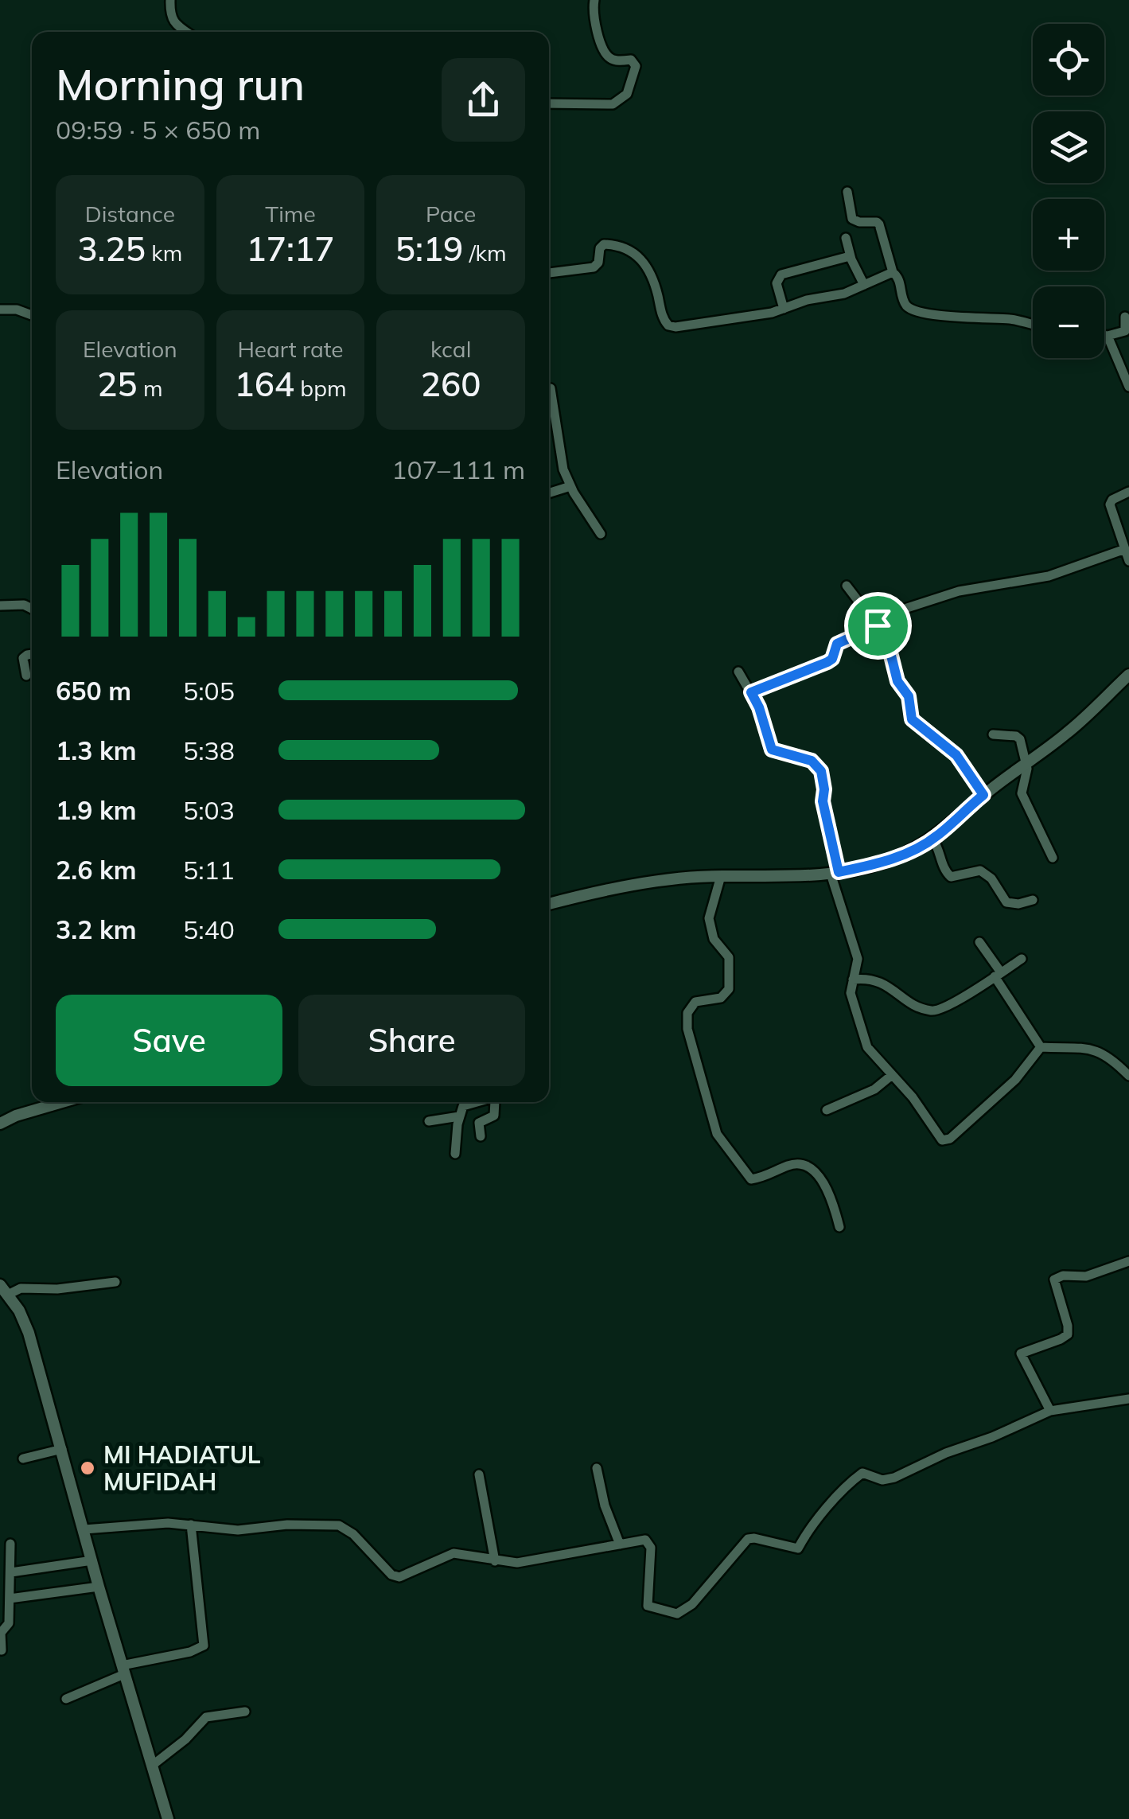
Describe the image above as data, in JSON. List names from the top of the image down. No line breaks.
{"places":["MI HADIATUL MUFIDAH"],"page":{"map_buttons":["+","−"],"heading":["Morning run","09:59 · 5 × 650 m"],"stats":[["Distance","3.25 km"],["Time","17:17"],["Pace","5:19 /km"],["Elevation","25 m"],["Heart rate","164 bpm"],["kcal","260"]],"chart":["Elevation","107–111 m"],"list":[{"name":"650 m","note":"5:05"},{"name":"1.3 km","note":"5:38"},{"name":"1.9 km","note":"5:03"},{"name":"2.6 km","note":"5:11"},{"name":"3.2 km","note":"5:40"}],"buttons":["Save","Share"]}}
